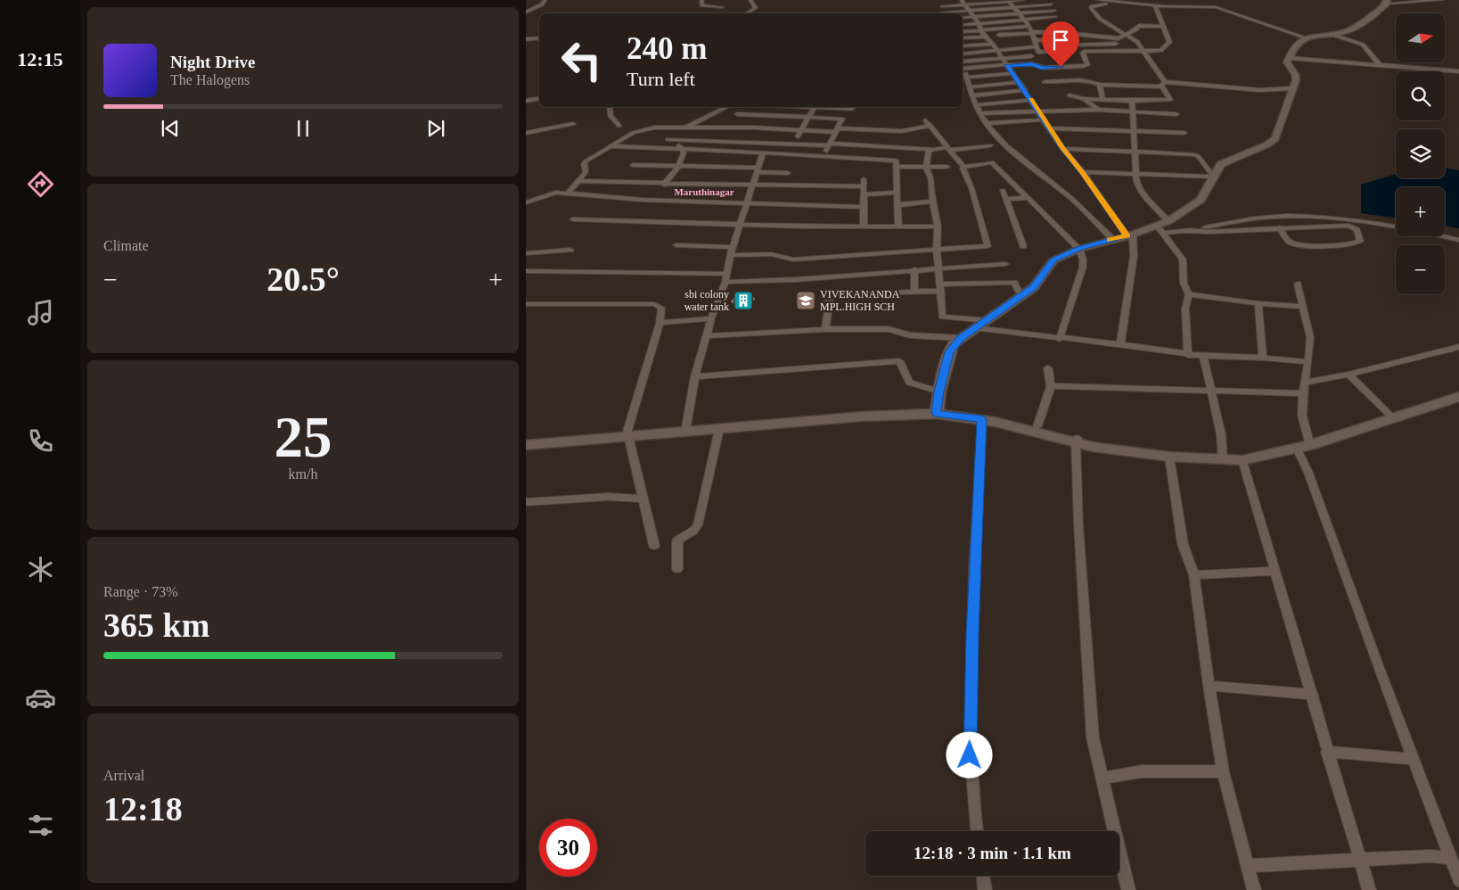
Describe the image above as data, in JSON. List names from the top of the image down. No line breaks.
{"districts":["Maruthinagar"],"places":{"building":["sbi colony water tank"],"school or university":["VIVEKANANDA MPL.HIGH SCH"]},"north":"right","page":{"tabs":"12:15","map_buttons":["+","−"],"turn":["240 m","Turn left"],"song":["Night Drive","The Halogens"],"tile":["Climate",["25","km/h"],["Range · 73%","365 km"],["Arrival","12:18"]],"heat":["−","20.5°","+"],"limit":"30","trip":"12:18 · 3 min · 1.1 km"}}
